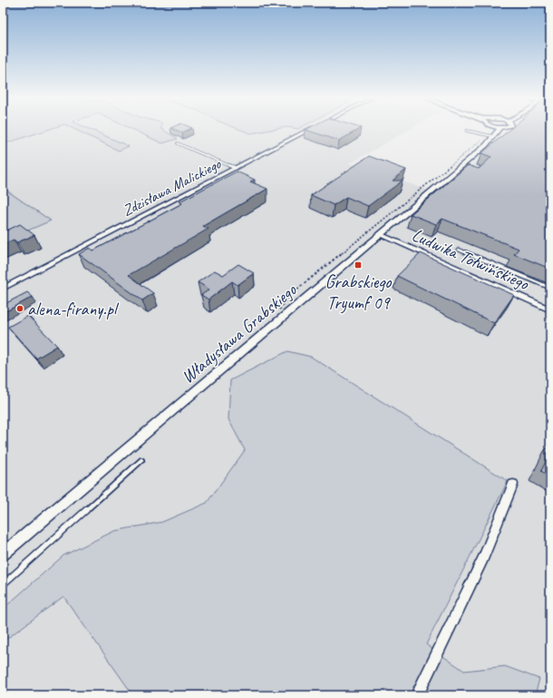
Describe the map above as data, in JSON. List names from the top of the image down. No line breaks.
{"streets":{"street":["Zdzisława Malickiego","Ludwika Tołwińskiego","Władysława Grabskiego"]},"crossings":[["Ludwika Tołwińskiego","Władysława Grabskiego"]],"places":{"transit":["Grabskiego Tryumf 09"],"other":["alena-firany.pl"]}}
